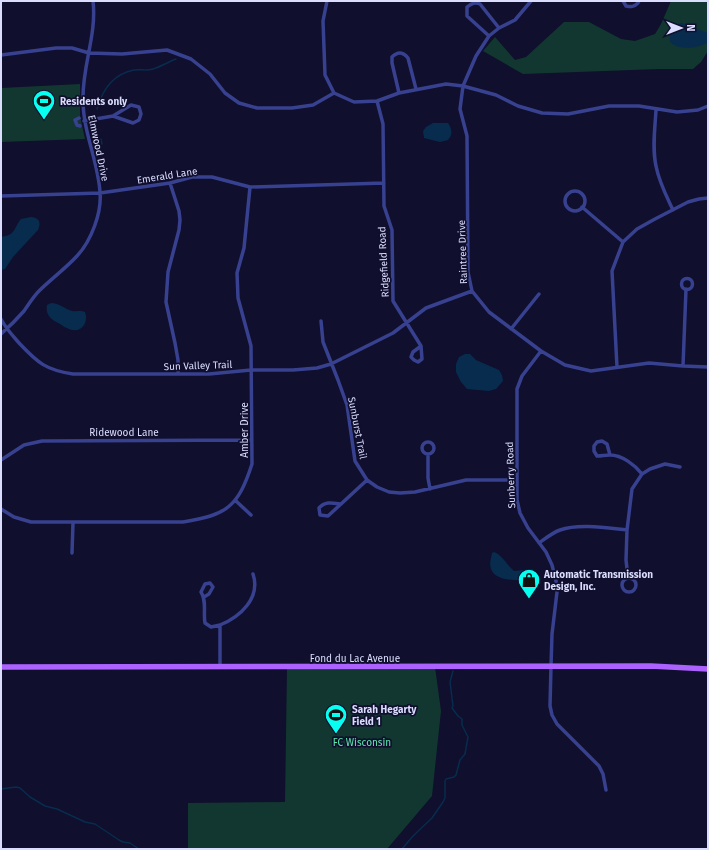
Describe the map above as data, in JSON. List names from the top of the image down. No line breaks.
{"streets":{"main road":["Fond du Lac Avenue"],"street":["Elmwood Drive","Emerald Lane","Raintree Drive","Ridgefield Road","Sun Valley Trail","Sunburst Trail","Amber Drive","Ridewood Lane","Sunberry Road"]},"crossings":[["Elmwood Drive","Emerald Lane"],["Elmwood Drive","Sun Valley Trail"],["Emerald Lane","Ridgefield Road"],["Emerald Lane","Amber Drive"],["Raintree Drive","Sun Valley Trail"],["Raintree Drive","Sunberry Road"],["Ridgefield Road","Sun Valley Trail"],["Sun Valley Trail","Sunburst Trail"],["Sun Valley Trail","Amber Drive"],["Sunburst Trail","Sunberry Road"],["Amber Drive","Ridewood Lane"],["Sunberry Road","Fond du Lac Avenue"]],"parks":["FC Wisconsin"],"places":{"sports":["Residents only","Sarah Hegarty Field 1"],"shop":["Automatic Transmission Design, Inc."]},"north":"right"}
